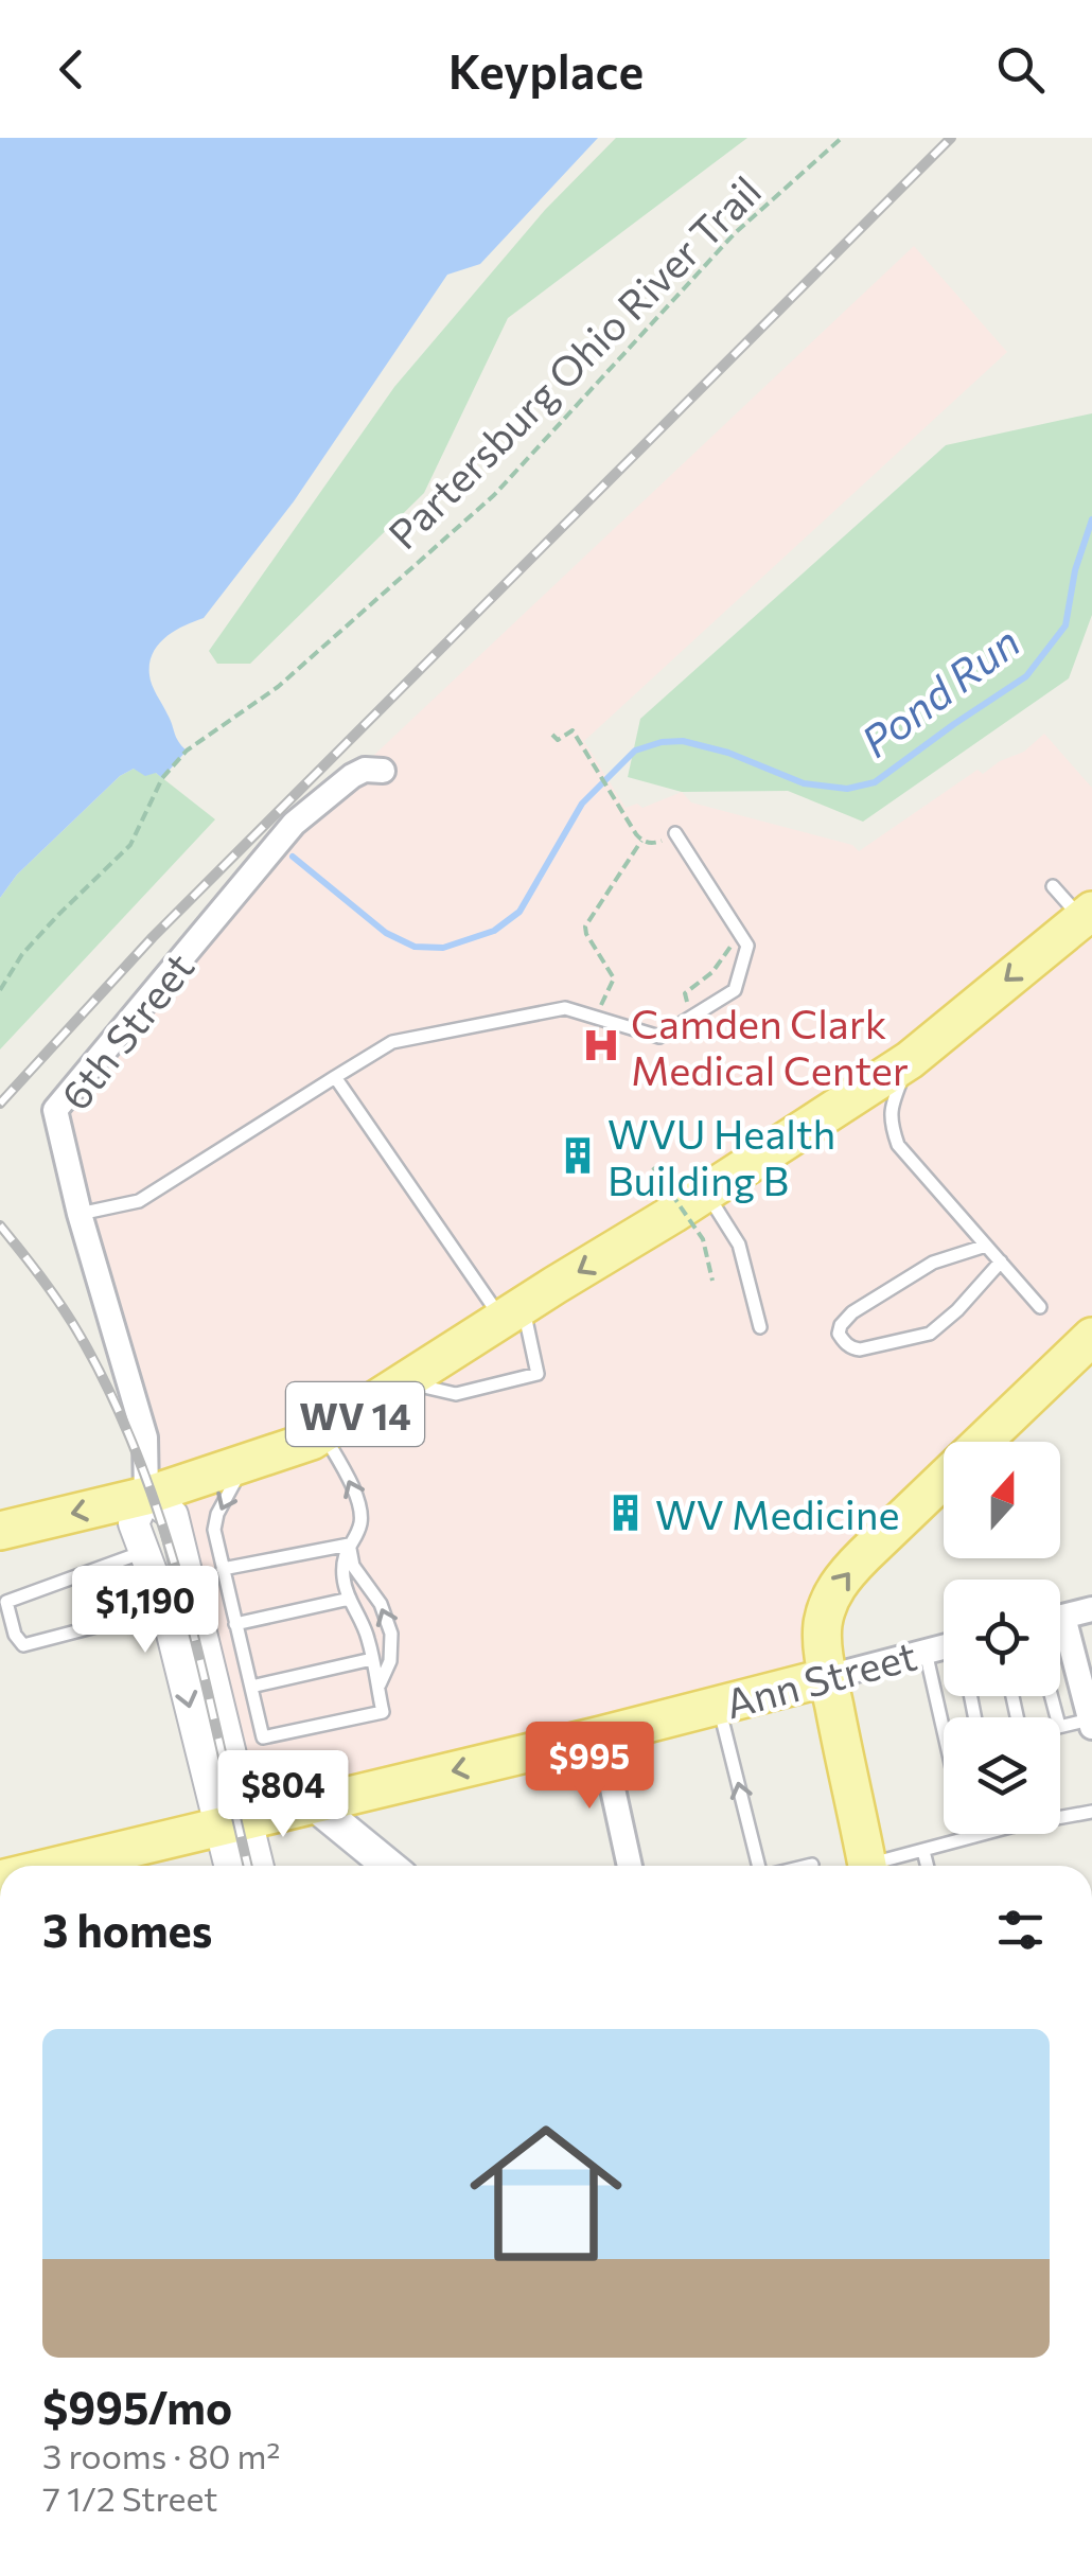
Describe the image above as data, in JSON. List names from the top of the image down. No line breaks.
{"streets":{"main road":["WV 14","Ann Street"],"street":["6th Street"],"path":["Partersburg Ohio River Trail"]},"crossings":[["6th Street","WV 14"],["6th Street","Ann Street"]],"water":["Pond Run"],"places":{"hospital":["Camden Clark Medical Center"],"building":["WVU Health Building B","WV Medicine"]},"north":"top","page":{"header":"Keyplace","price":["$1,190","$995","$804"],"heading":"3 homes","list":[{"name":"$995/mo","note":"3 rooms · 80 m² · 7 1/2 Street"}]}}
